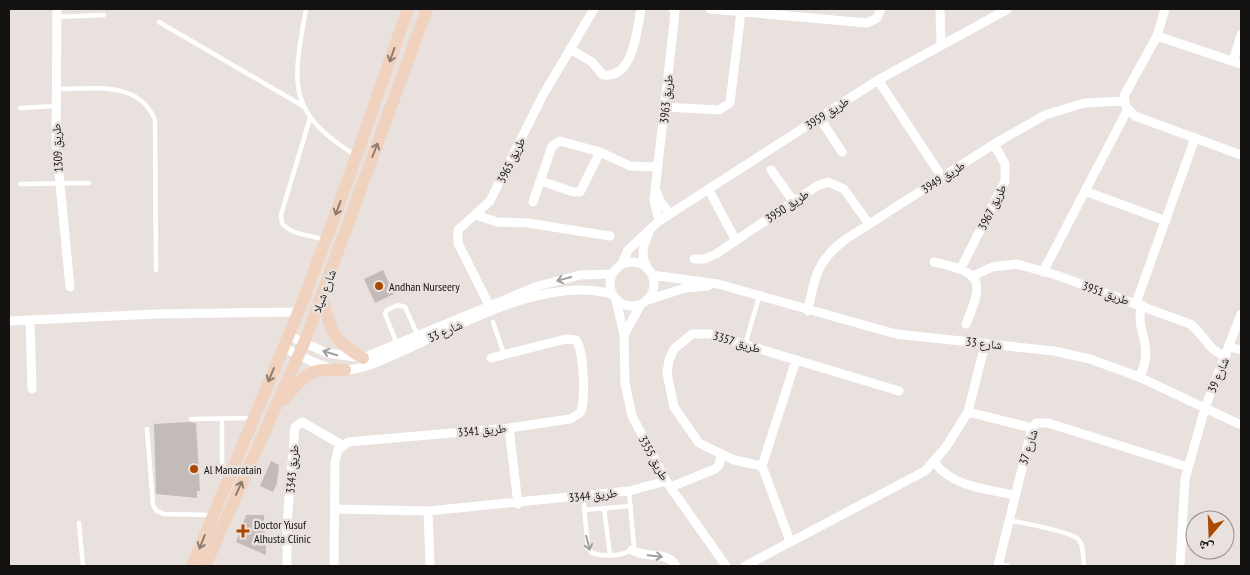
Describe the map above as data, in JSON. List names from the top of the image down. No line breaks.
{"streets":{"main road":["شارع شيلا"],"street":["طريق 3963","طريق 3959","طريق 1309","طريق 3965","طريق 3949","طريق 3950","طريق 3967","طريق 3951","شارع 33","طريق 3357","شارع 39","طريق 3341","شارع 37","طريق 3355","طريق 3343","طريق 3344"]},"crossings":[["طريق 3963","طريق 3959"],["طريق 3959","شارع 33"],["طريق 3959","طريق 3355"],["طريق 3965","شارع 33"],["طريق 3949","طريق 3950"],["طريق 3949","طريق 3967"],["طريق 3949","شارع 33"],["شارع شيلا","شارع 33"],["طريق 3951","شارع 39"],["شارع 33","شارع 39"],["شارع 33","طريق 3355"],["طريق 3357","طريق 3344"],["شارع 39","شارع 37"],["طريق 3341","طريق 3343"],["طريق 3355","طريق 3344"]],"places":{"other":["Andhan Nurseery","Al Manaratain"],"health":["Doctor Yusuf Alhusta Clinic"]},"north":"bottom"}
